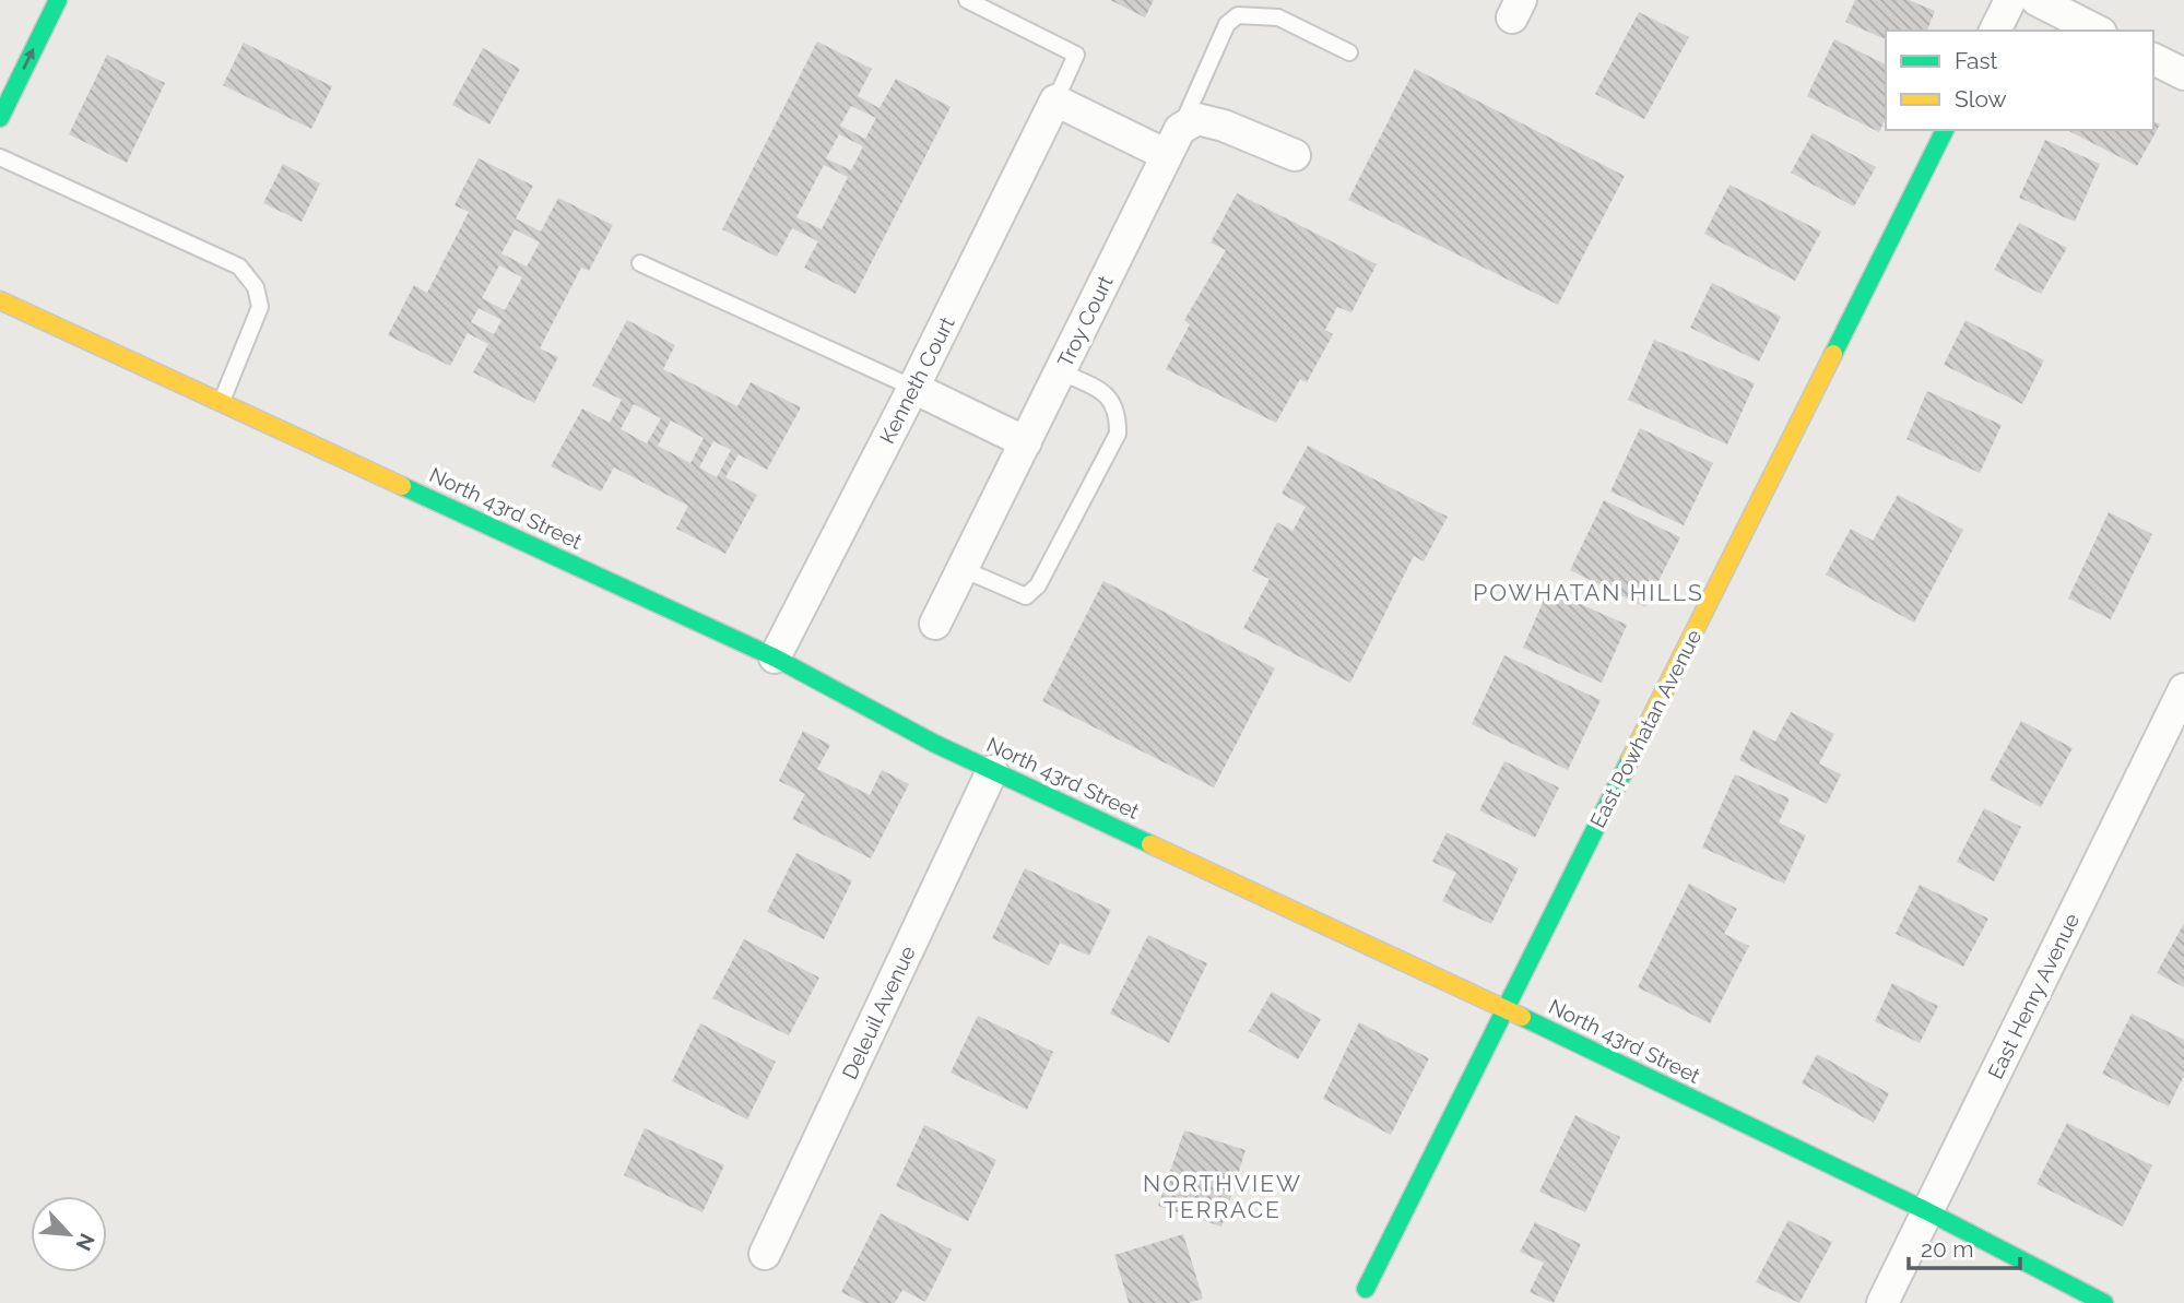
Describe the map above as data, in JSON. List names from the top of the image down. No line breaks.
{"streets":{"street":["Troy Court","Kenneth Court","North 43rd Street","East Powhatan Avenue","East Henry Avenue","Deleuil Avenue"]},"crossings":[["Kenneth Court","North 43rd Street"],["North 43rd Street","East Powhatan Avenue"],["North 43rd Street","East Henry Avenue"],["North 43rd Street","Deleuil Avenue"]],"districts":["POWHATAN HILLS","NORTHVIEW TERRACE"],"legend":["Fast","Slow"],"scale_bar":"20 m","north":"bottom right"}
